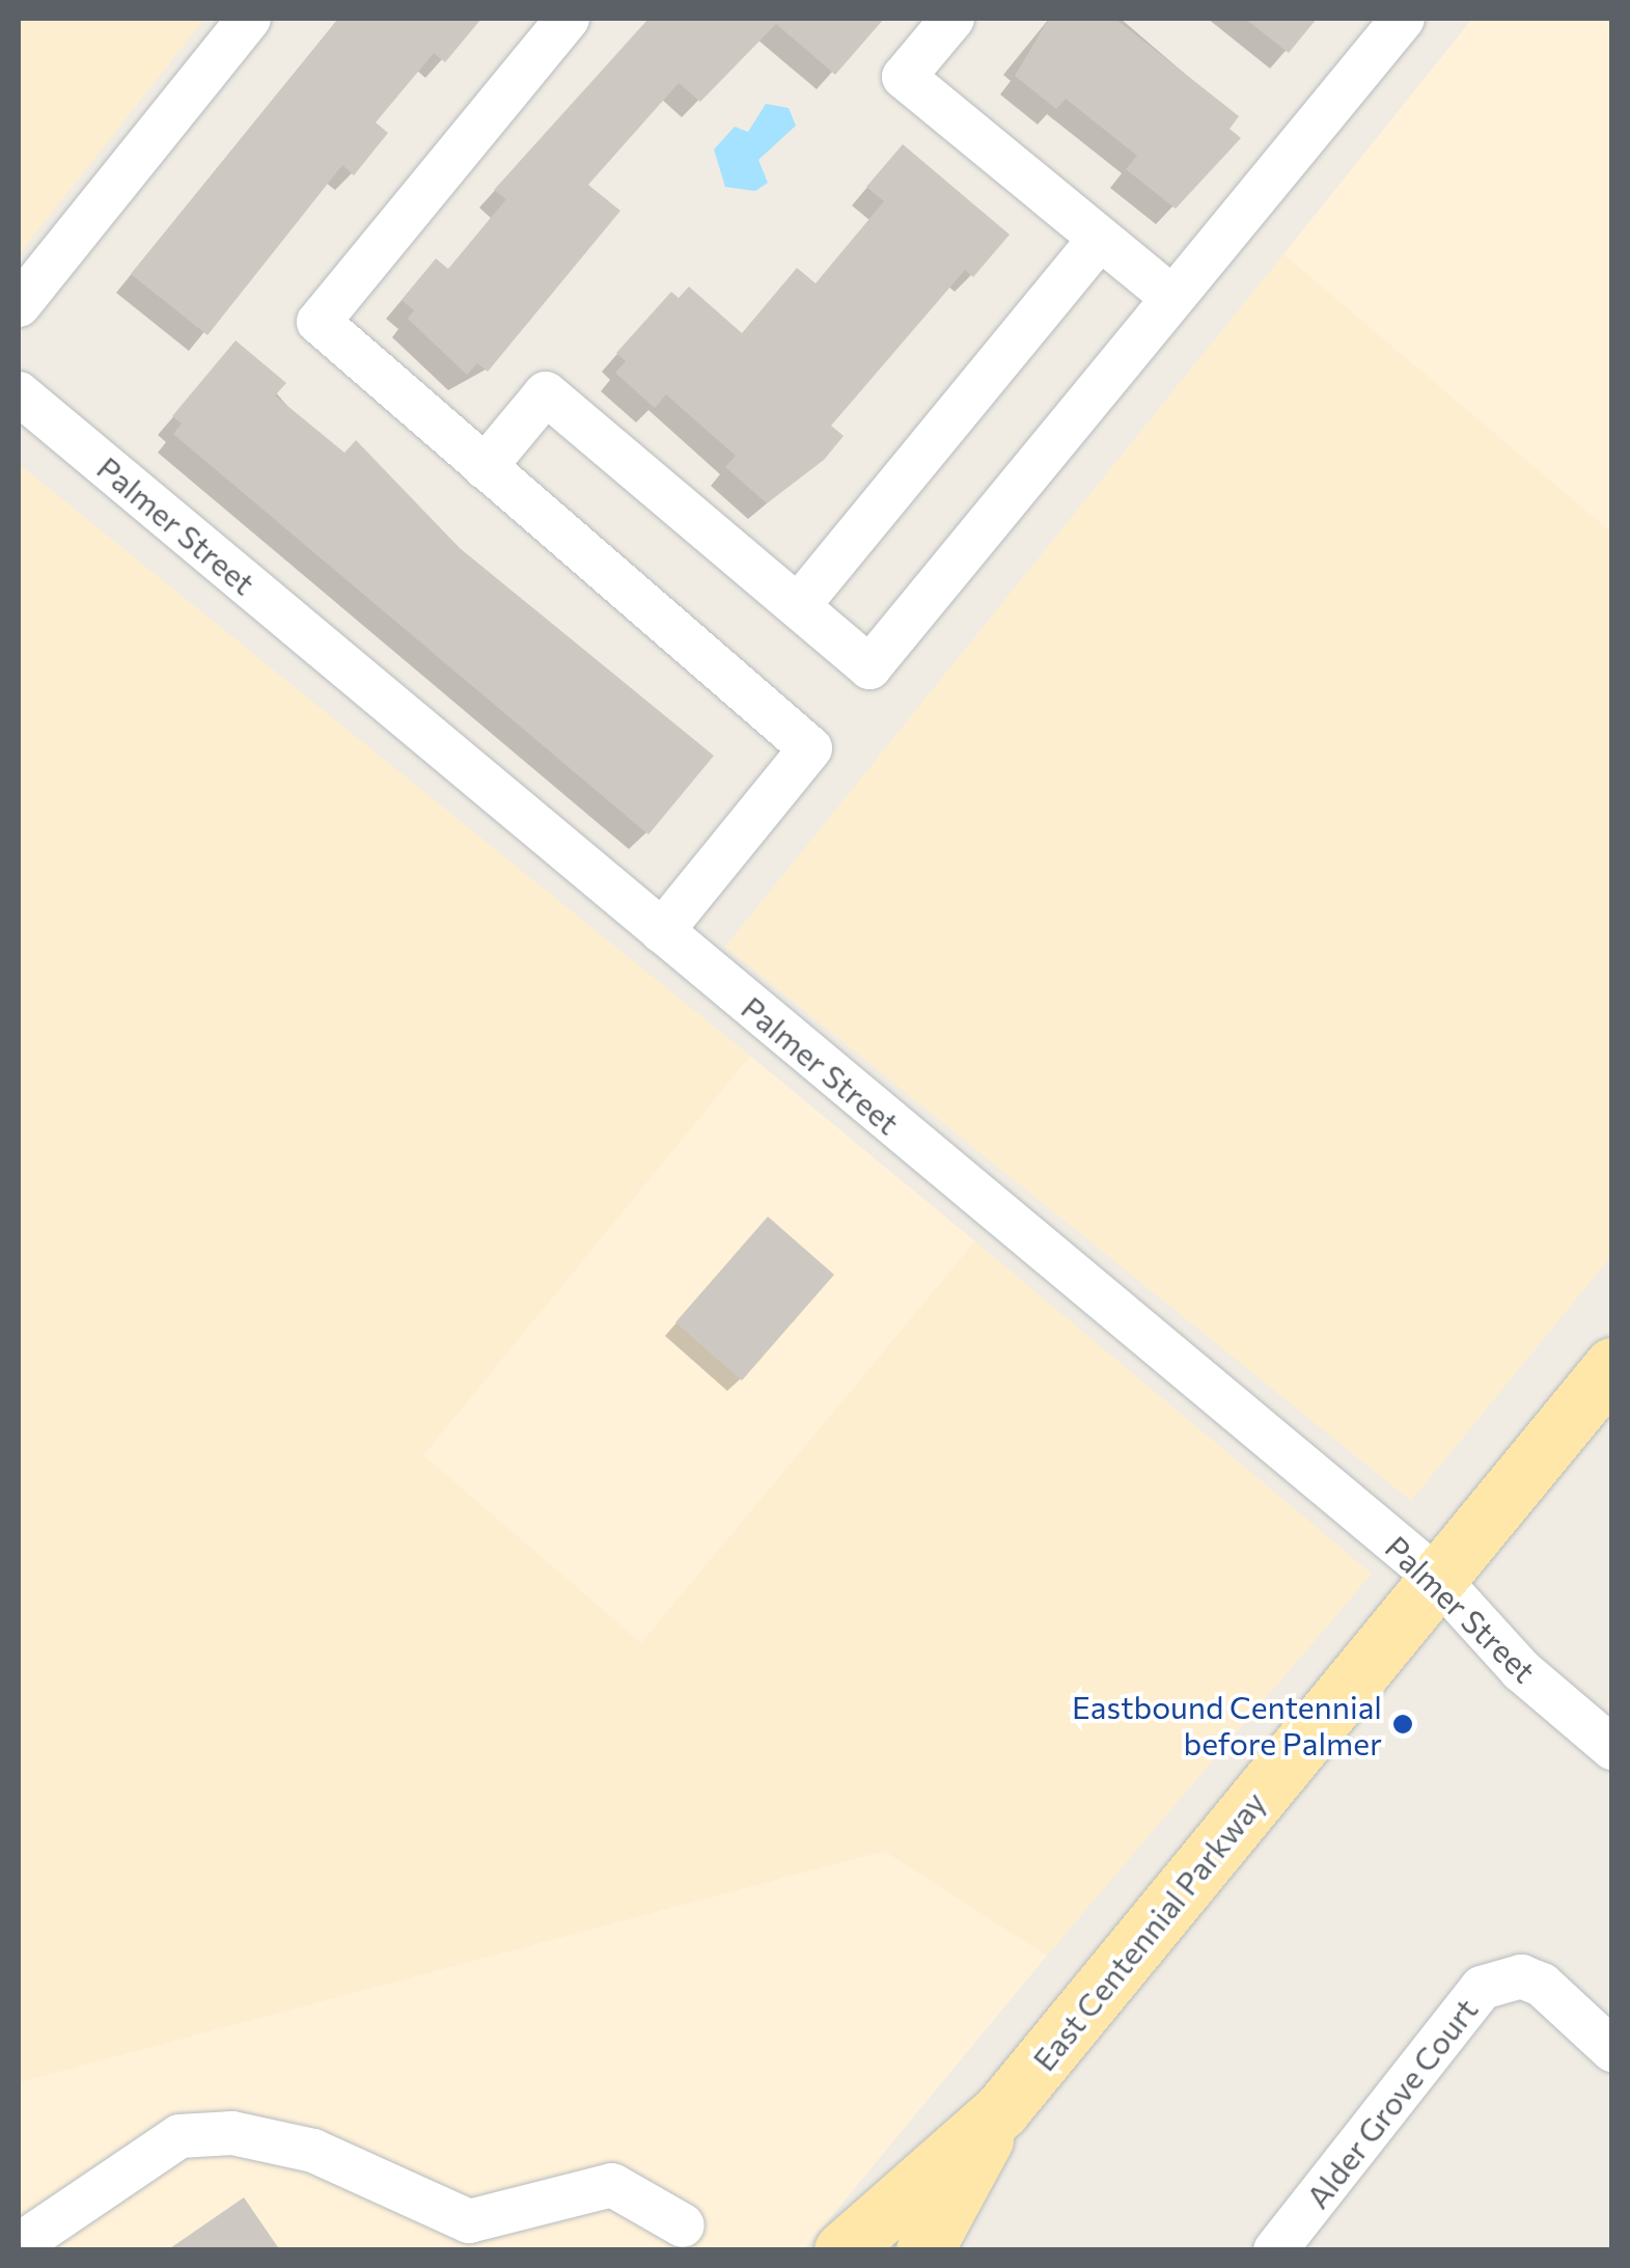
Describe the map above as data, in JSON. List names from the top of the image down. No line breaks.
{"streets":{"main road":["East Centennial Parkway"],"street":["Palmer Street","Alder Grove Court"]},"crossings":[["Palmer Street","East Centennial Parkway"]],"places":["Eastbound Centennial before Palmer"]}
